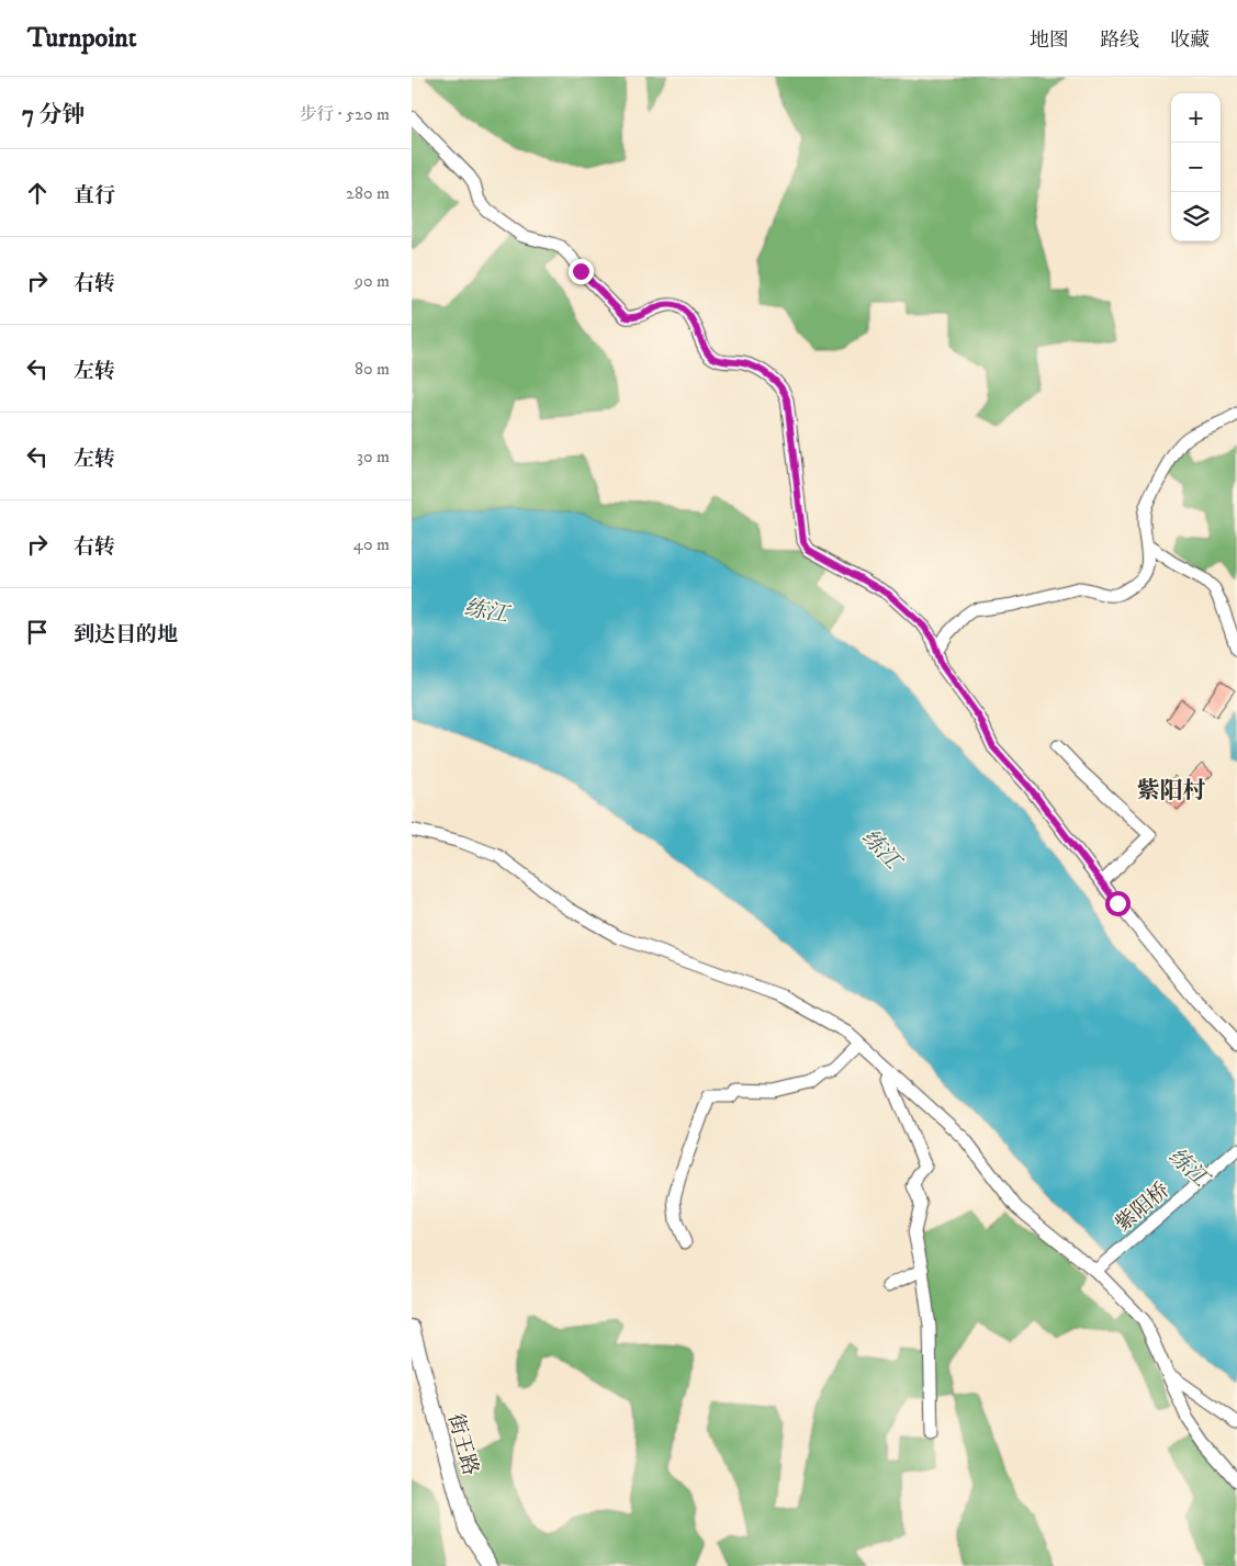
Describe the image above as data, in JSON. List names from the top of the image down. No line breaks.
{"streets":{"main road":["街王路"],"street":["紫阳桥"]},"districts":["紫阳村"],"water":["练江"],"page":{"header":"Turnpoint","nav":["地图","路线","收藏"],"heading":["7 分钟","步行 · 520 m"],"map_buttons":["+","−"],"list":[["直行","280 m"],["右转","90 m"],["左转","80 m"],["左转","30 m"],["右转","40 m"],"到达目的地"]}}
